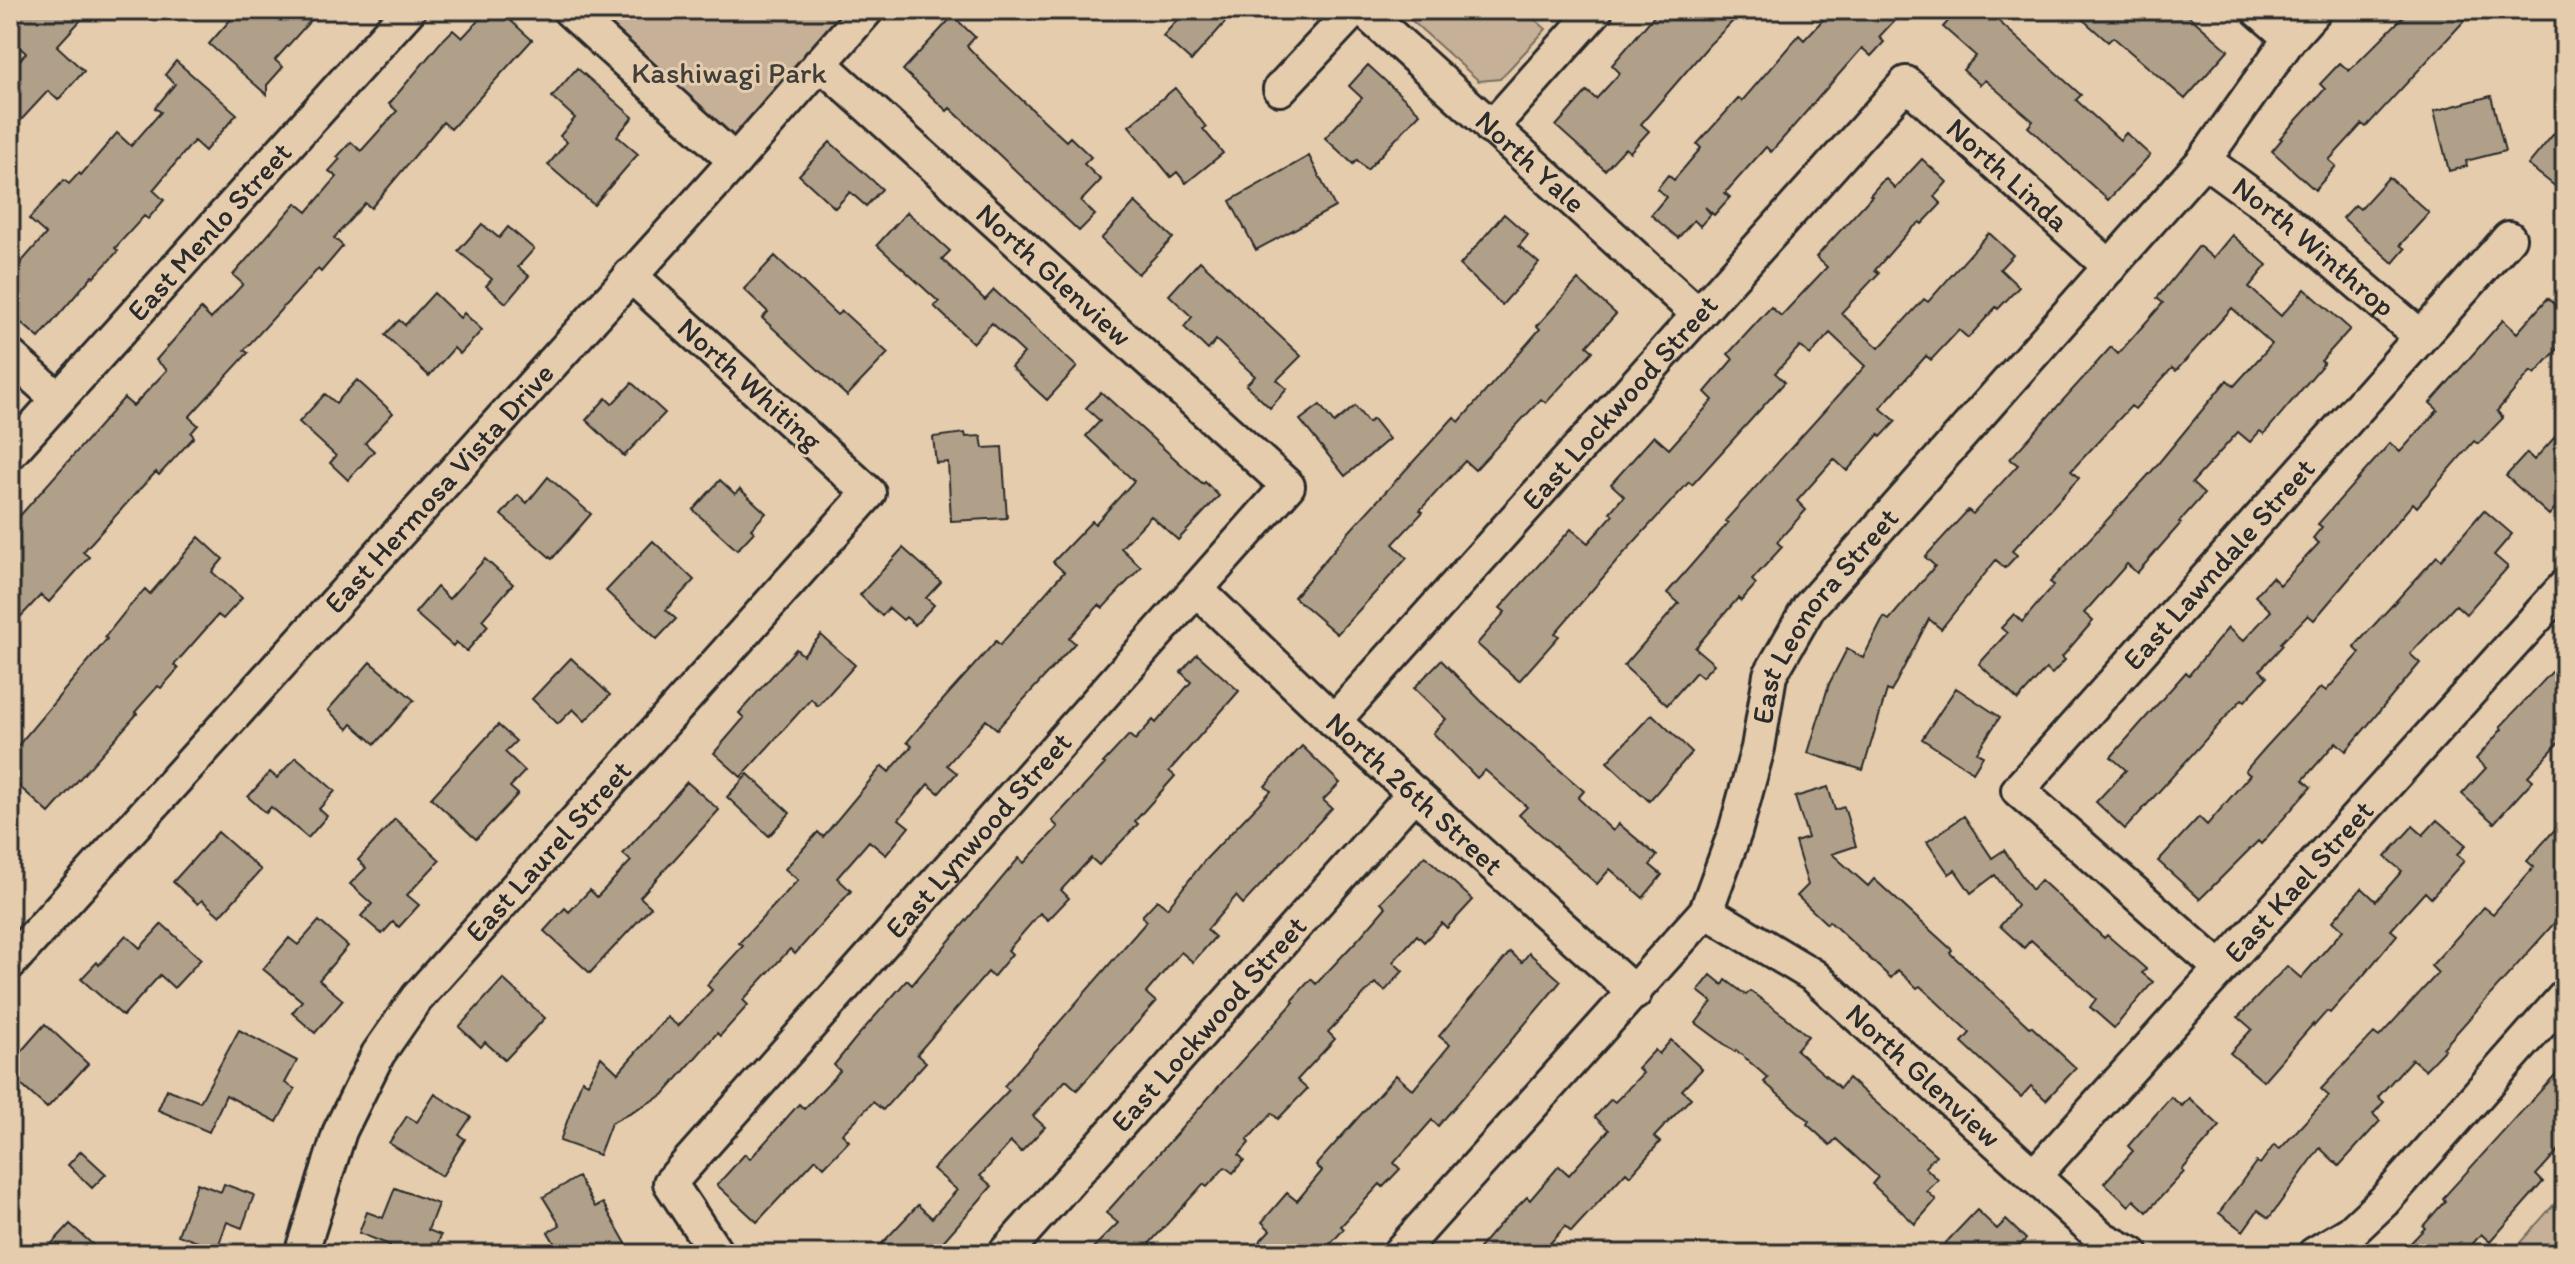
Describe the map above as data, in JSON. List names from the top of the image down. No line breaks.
{"streets":{"street":["North Yale","North Linda","East Menlo Street","North Winthrop","North Glenview","North Whiting","East Lockwood Street","East Hermosa Vista Drive","East Lawndale Street","East Leonora Street","North 26th Street","East Lynwood Street","East Laurel Street","East Kael Street"]},"crossings":[["North Yale","East Lockwood Street"],["North Linda","East Lockwood Street"],["North Linda","East Leonora Street"],["North Winthrop","East Lawndale Street"],["North Winthrop","East Leonora Street"],["North Glenview","East Hermosa Vista Drive"],["North Glenview","East Leonora Street"],["North Glenview","East Lynwood Street"],["North Glenview","East Kael Street"],["North Whiting","East Hermosa Vista Drive"],["North Whiting","East Laurel Street"],["East Lockwood Street","North 26th Street"],["East Lawndale Street","East Kael Street"],["East Leonora Street","North 26th Street"],["North 26th Street","East Lynwood Street"]],"parks":["Kashiwagi Park"]}
